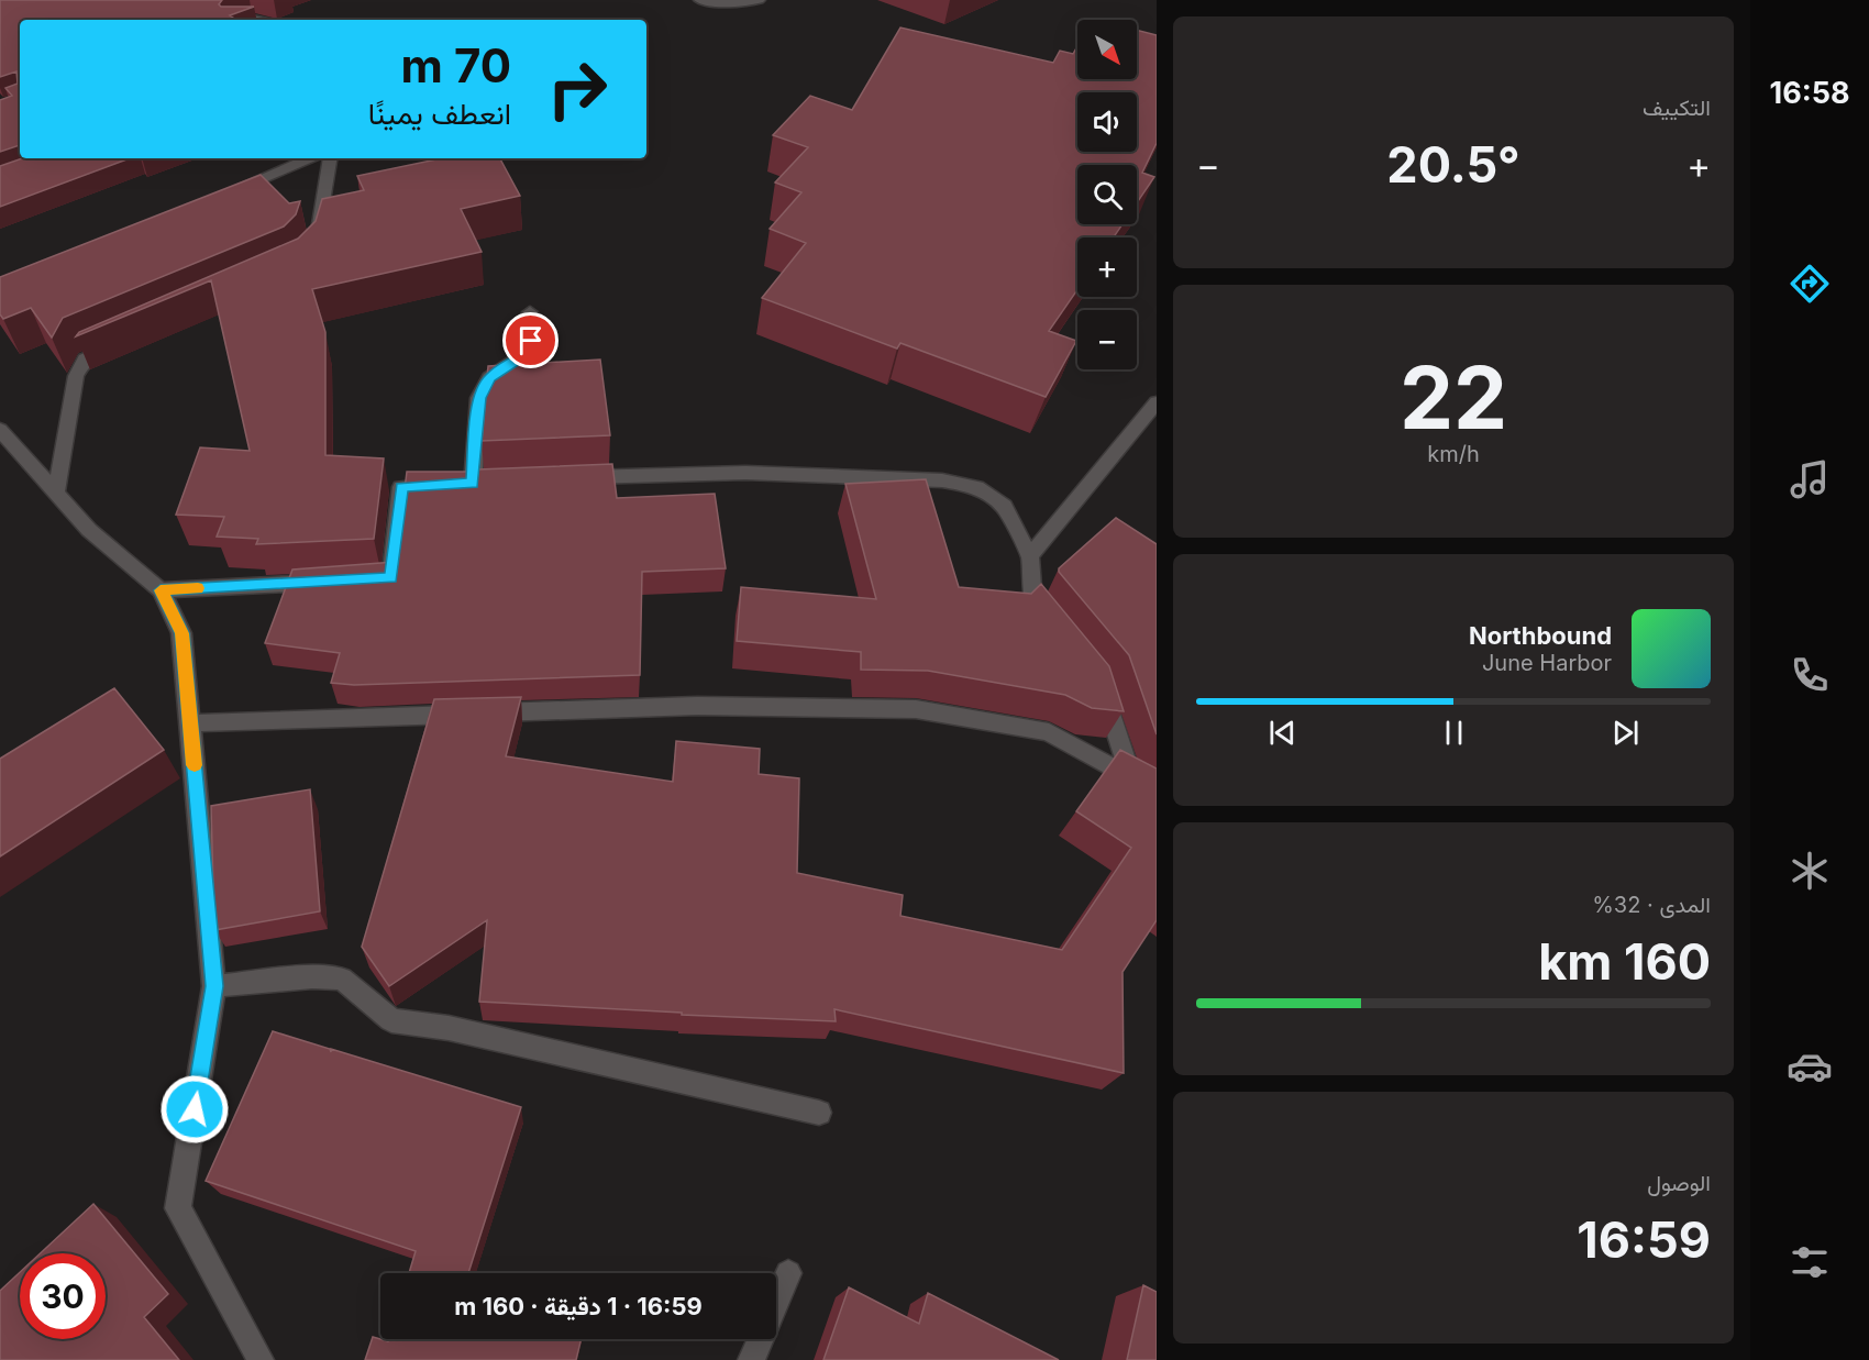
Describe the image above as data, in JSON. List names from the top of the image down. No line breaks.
{"north":"bottom right","page":{"tabs":"16:58","tile":["التكييف",["22","km/h"],["المدى · 32%","160 km"],["الوصول","16:59"]],"map_buttons":["+","−"],"turn":["70 m","انعطف يمينًا"],"heat":["−","20.5°","+"],"song":["Northbound","June Harbor"],"limit":"30","trip":"16:59 · 1 دقيقة · 160 m"}}
